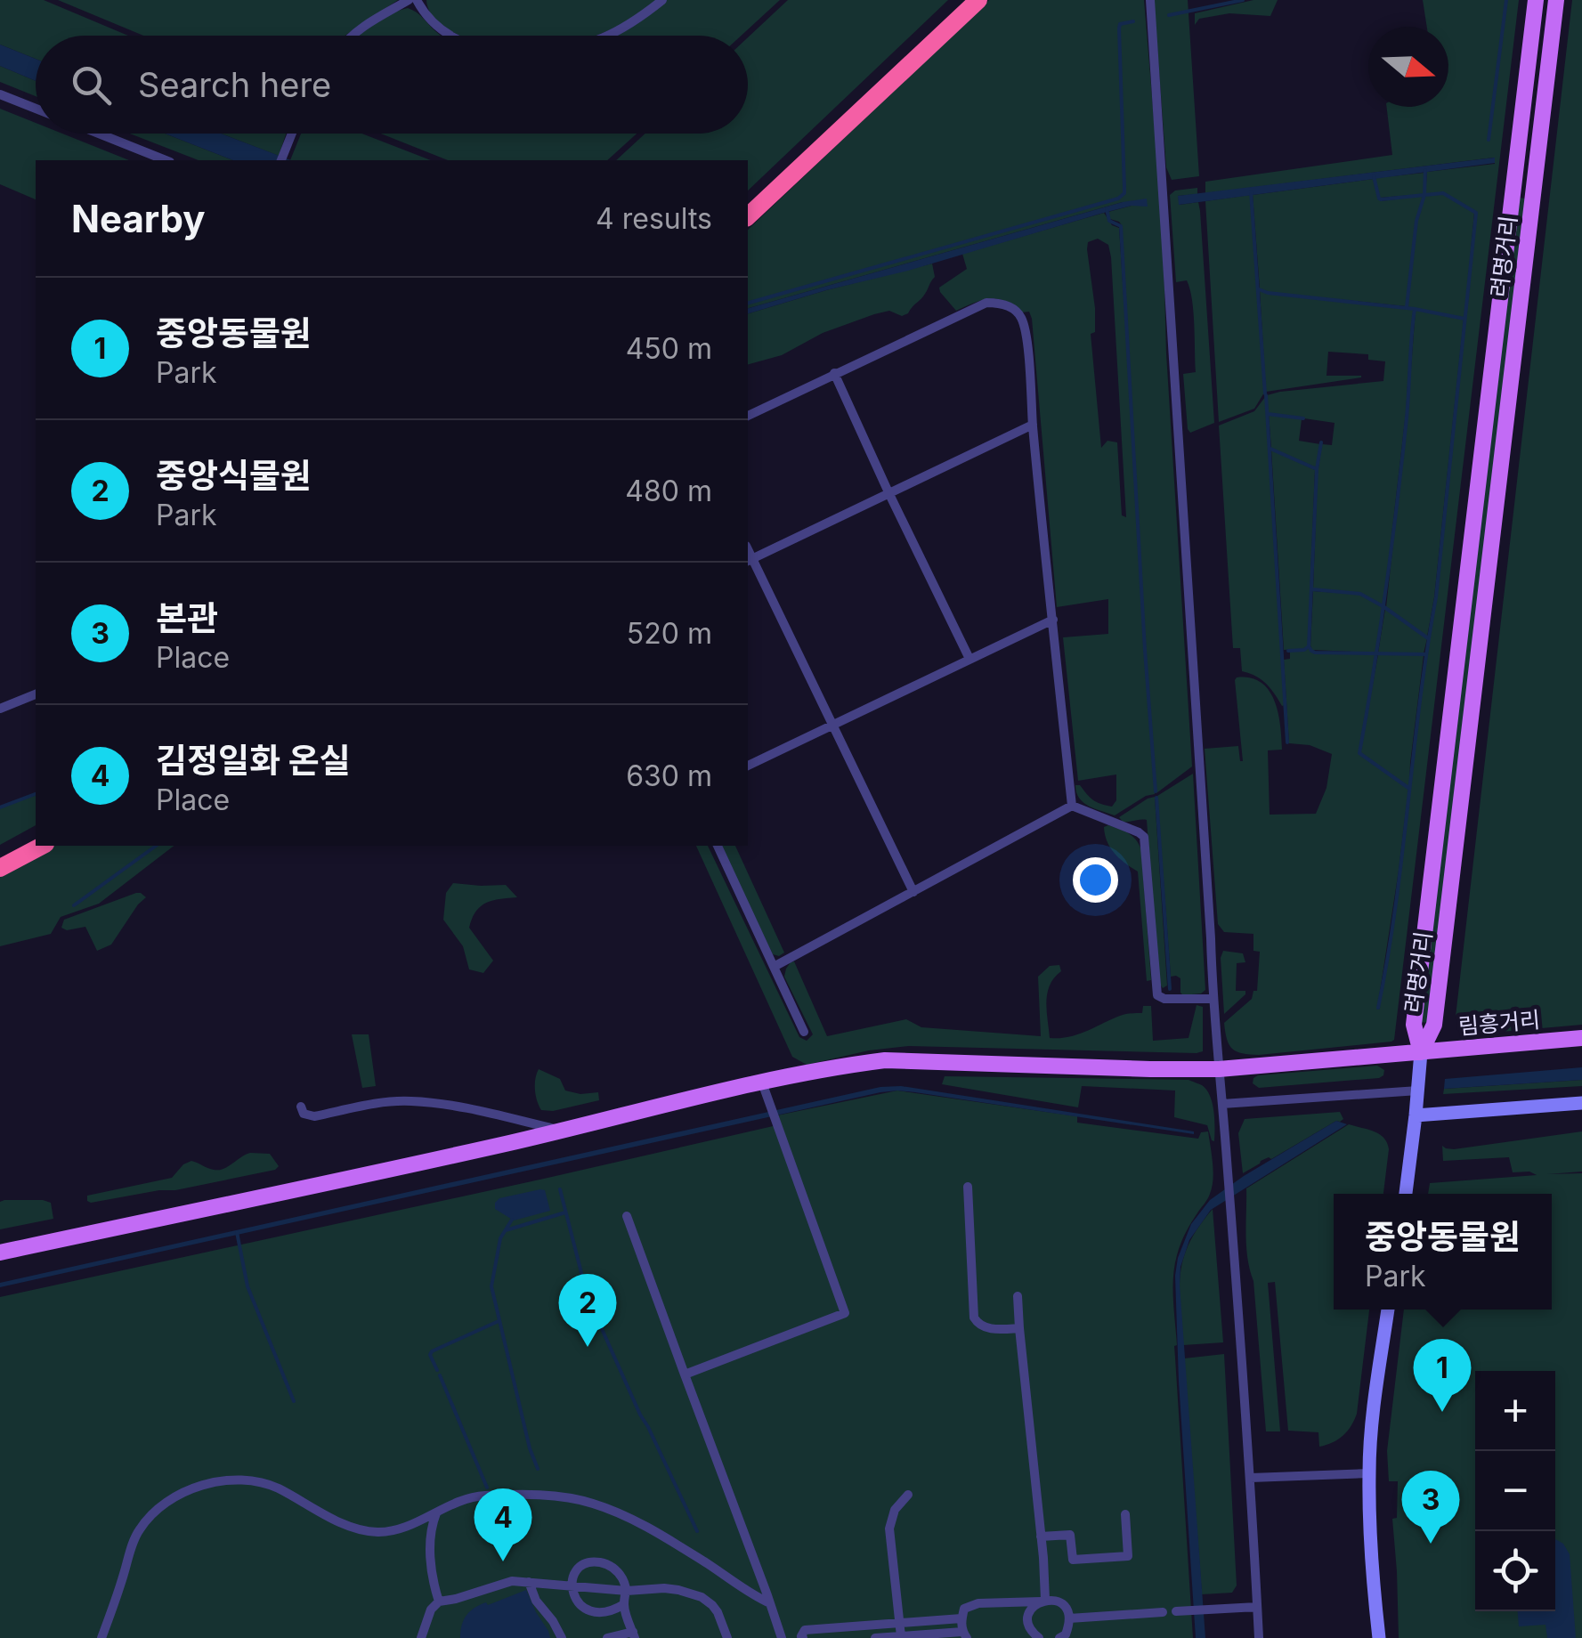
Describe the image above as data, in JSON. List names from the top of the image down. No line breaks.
{"streets":{"main road":["려명거리","림흥거리"]},"crossings":[["려명거리","림흥거리"]],"north":"right","page":{"search":"Search here","heading":["Nearby","4 results"],"list":[{"mark":"1","name":"중앙동물원","note":"Park","value":"450 m"},{"mark":"2","name":"중앙식물원","note":"Park","value":"480 m"},{"mark":"3","name":"본관","note":"Place","value":"520 m"},{"mark":"4","name":"김정일화 온실","note":"Place","value":"630 m"}],"popup":["중앙동물원","Park"],"pins":["2","1","3","4"],"map_buttons":["+","−"]}}
